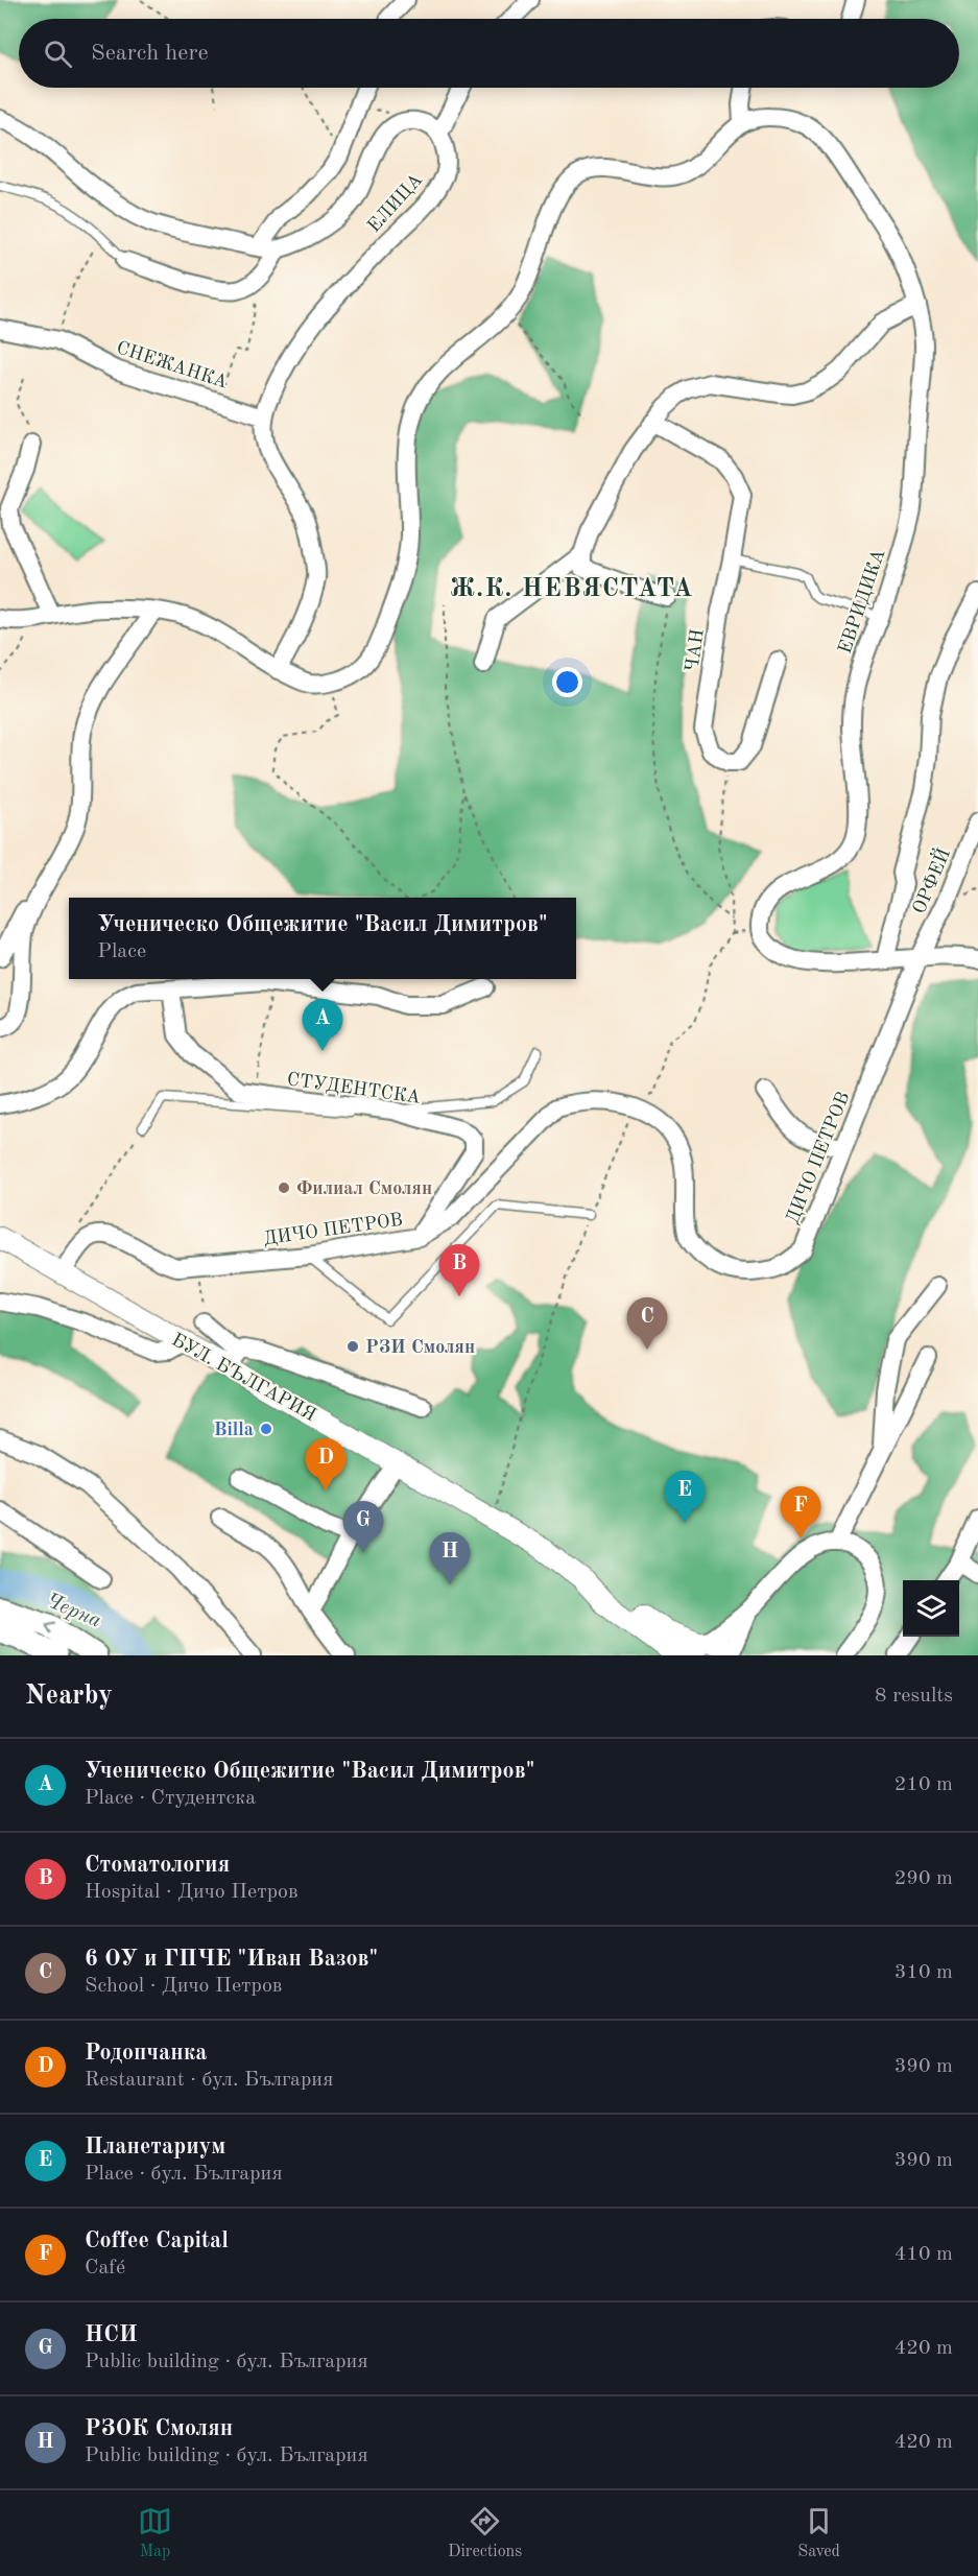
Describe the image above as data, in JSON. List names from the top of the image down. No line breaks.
{"streets":{"street":["ЕЛИЦА","СНЕЖАНКА","ЕВРИДИКА","ЧАН","ОРФЕЙ","СТУДЕНТСКА","ДИЧО ПЕТРОВ","БУЛ. БЪЛГАРИЯ"]},"crossings":[["ЕЛИЦА","СНЕЖАНКА"],["ЕВРИДИКА","ОРФЕЙ"],["ЕВРИДИКА","ДИЧО ПЕТРОВ"],["ОРФЕЙ","ДИЧО ПЕТРОВ"],["СТУДЕНТСКА","ДИЧО ПЕТРОВ"],["ДИЧО ПЕТРОВ","БУЛ. БЪЛГАРИЯ"]],"districts":["Ж.К. НЕВЯСТАТА"],"water":["Черна"],"places":["Филиал Смолян","РЗИ Смолян","Billa"],"page":{"search":"Search here","popup":["Ученическо Общежитие \"Васил Димитров\"","Place"],"pins":["A","B","C","D","E","F","G","H"],"heading":["Nearby","8 results"],"list":[{"mark":"A","name":"Ученическо Общежитие \"Васил Димитров\"","note":"Place · Студентска","value":"210 m"},{"mark":"B","name":"Стоматология","note":"Hospital · Дичо Петров","value":"290 m"},{"mark":"C","name":"6 ОУ и ГПЧЕ \"Иван Вазов\"","note":"School · Дичо Петров","value":"310 m"},{"mark":"D","name":"Родопчанка","note":"Restaurant · бул. България","value":"390 m"},{"mark":"E","name":"Планетариум","note":"Place · бул. България","value":"390 m"},{"mark":"F","name":"Coffee Capital","note":"Café","value":"410 m"},{"mark":"G","name":"НСИ","note":"Public building · бул. България","value":"420 m"},{"mark":"H","name":"РЗОК Смолян","note":"Public building · бул. България","value":"420 m"}],"nav":["Map","Directions","Saved"]}}
